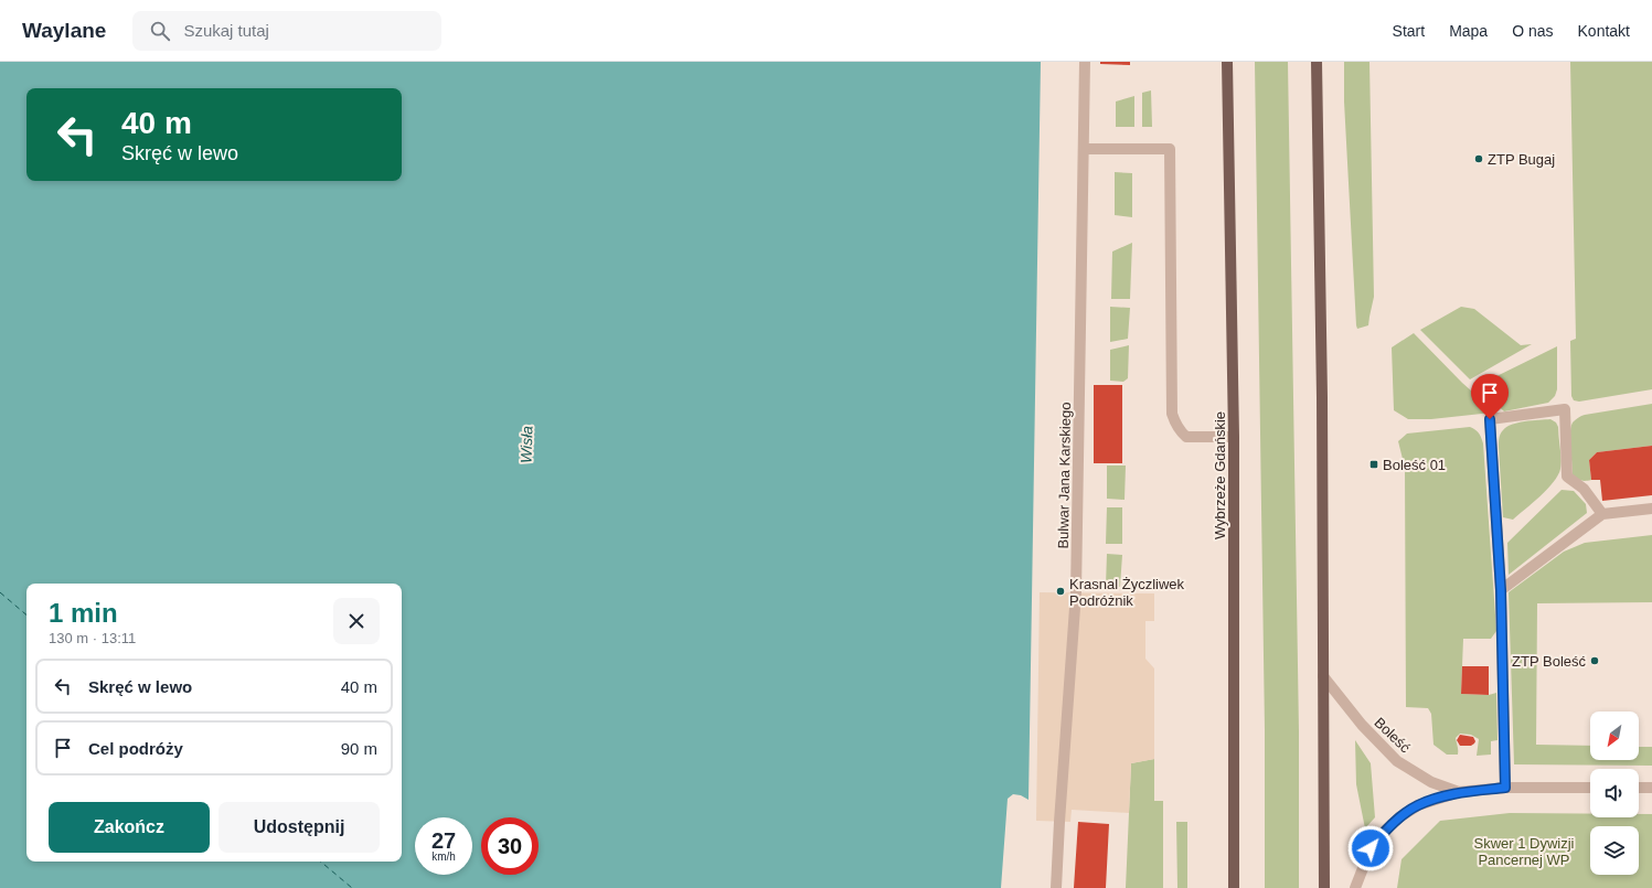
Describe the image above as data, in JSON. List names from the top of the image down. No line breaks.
{"streets":{"main road":["Wybrzeże Gdańskie"],"street":["Bulwar Jana Karskiego","Boleść"]},"water":["Wisła"],"parks":["Skwer 1 Dywizji Pancernej WP"],"places":{"other":["ZTP Bugaj","Krasnal Życzliwek Podróżnik","ZTP Boleść"],"transit":["Boleść 01"]},"north":"bottom left","page":{"header":"Waylane","search":"Szukaj tutaj","nav":["Start","Mapa","O nas","Kontakt"],"turn":["40 m","Skręć w lewo"],"heading":["1 min","130 m · 13:11"],"list":[{"name":"Skręć w lewo","value":"40 m"},{"name":"Cel podróży","value":"90 m"}],"buttons":["Zakończ","Udostępnij"],"speed":"27 km/h","limit":"30"}}
